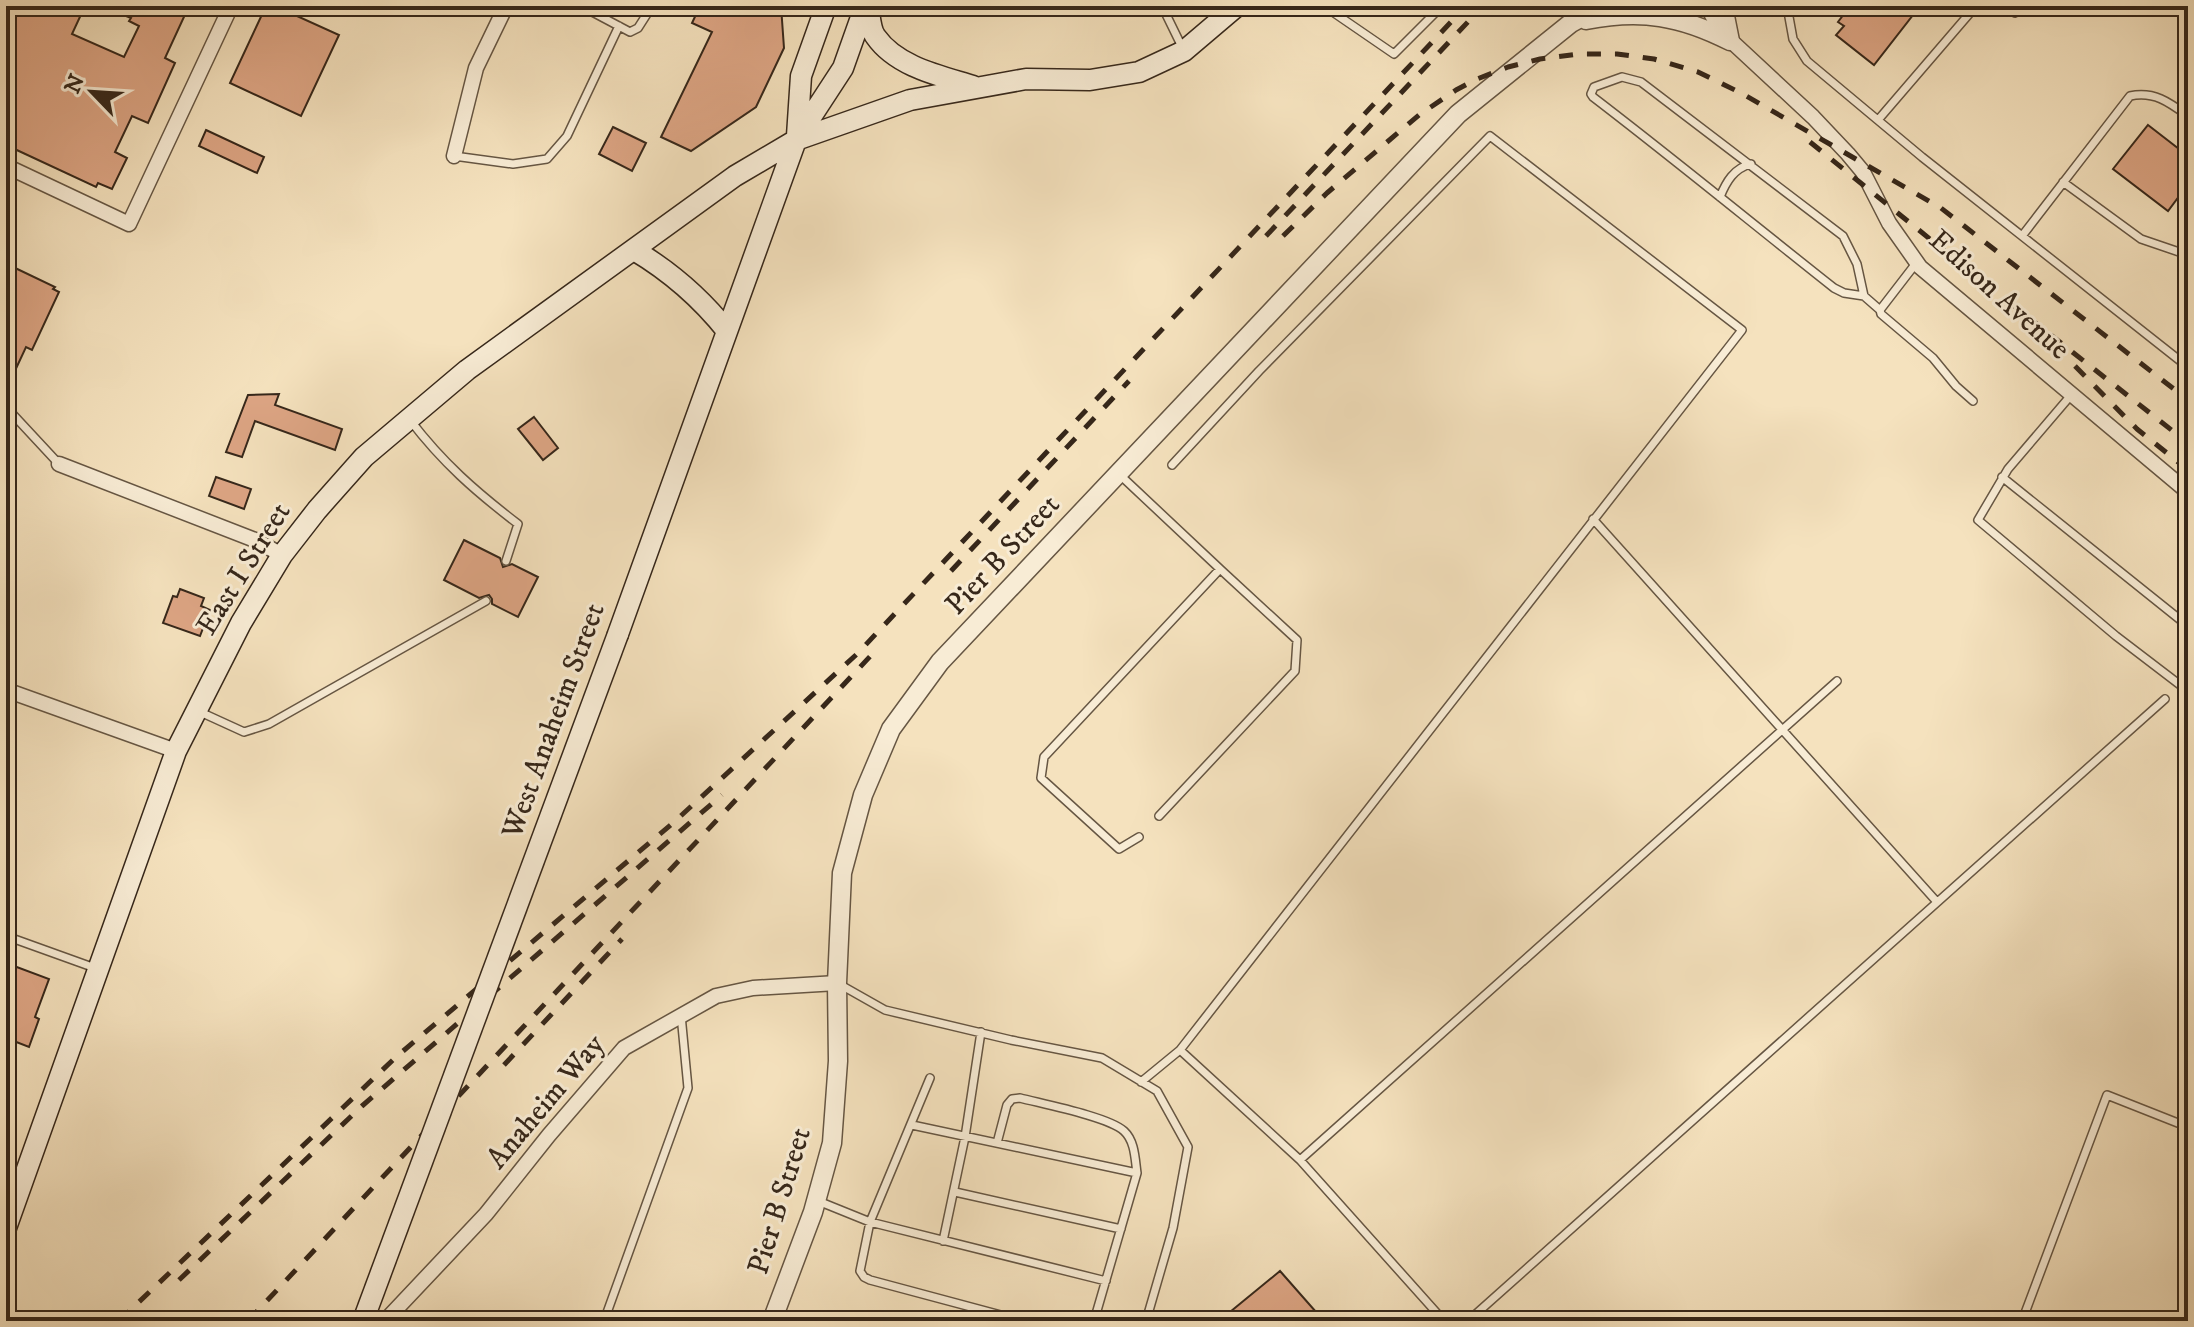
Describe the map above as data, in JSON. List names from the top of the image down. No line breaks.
{"streets":{"main road":["East I Street","West Anaheim Street"],"street":["Edison Avenue","Pier B Street","Anaheim Way"]},"crossings":[["Pier B Street","Anaheim Way"],["East I Street","West Anaheim Street"]],"north":"top left"}
